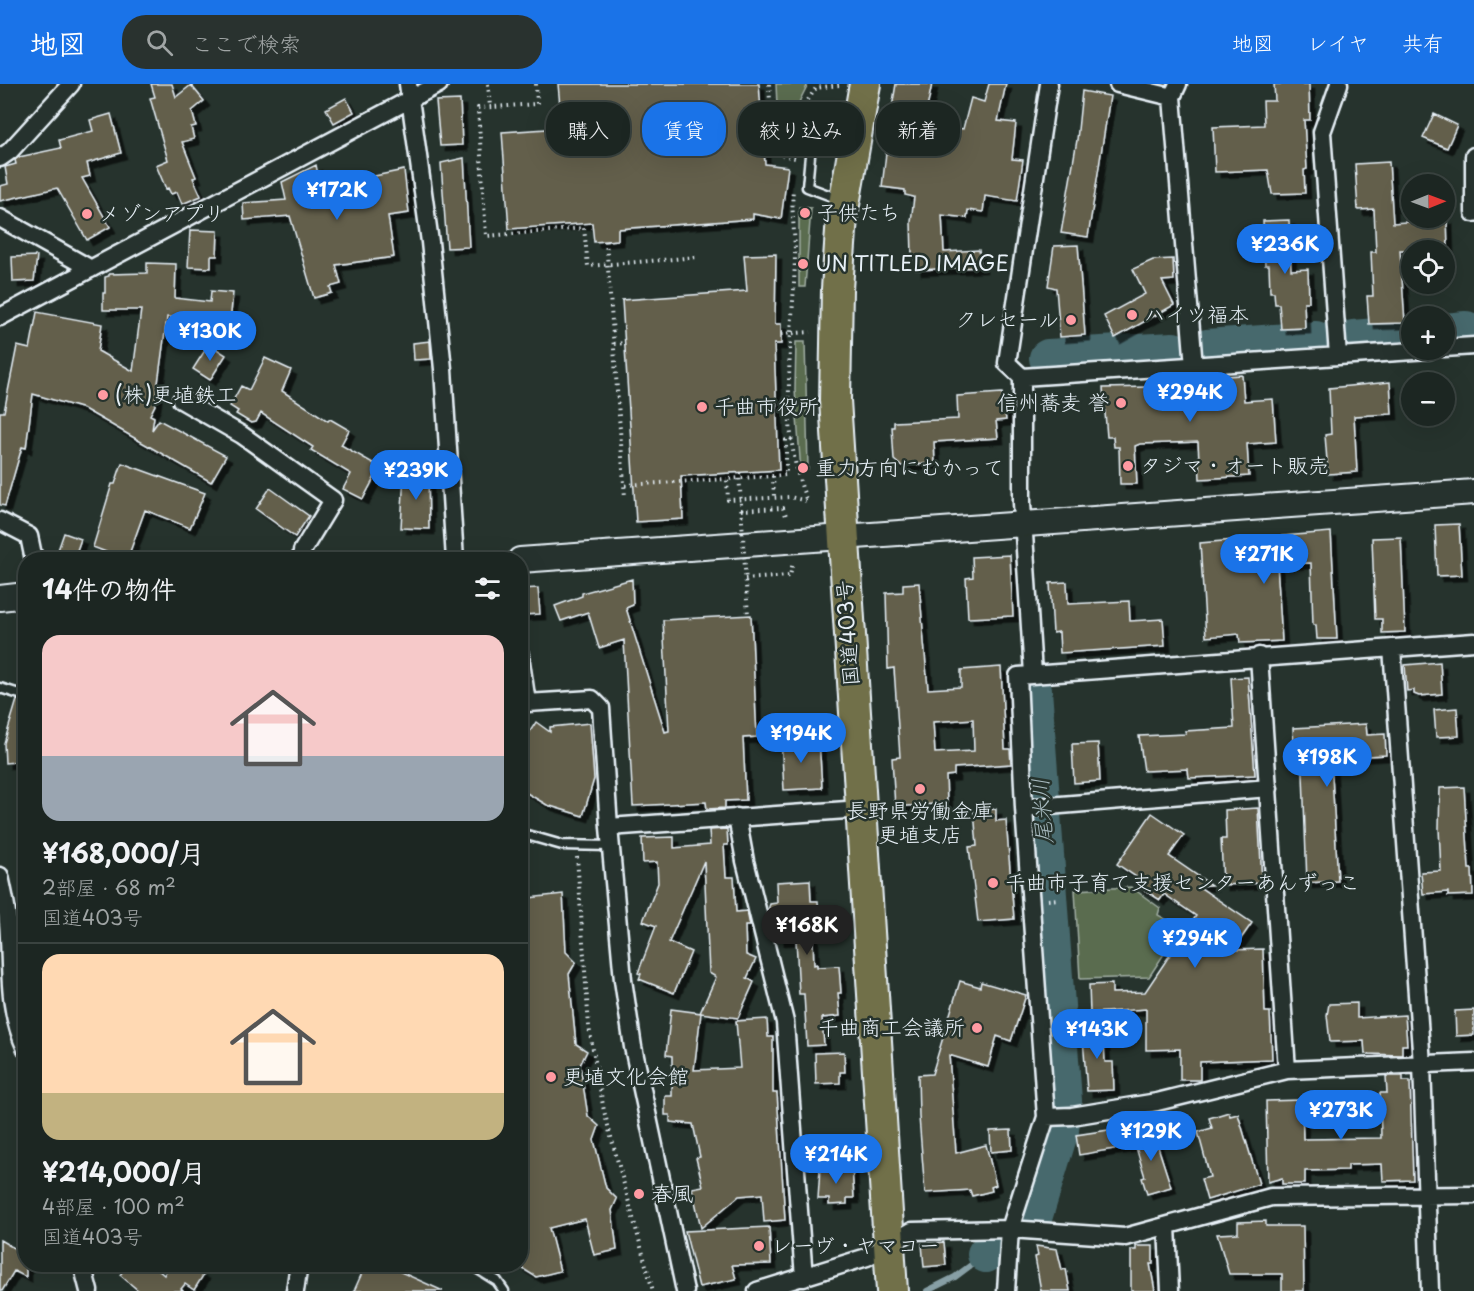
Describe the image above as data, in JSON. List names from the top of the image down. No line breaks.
{"streets":{"highway":["国道403号"]},"water":["尾米川"],"places":["子供たち","メゾンアプリ","UN TITLED IMAGE","ハイツ福本","クレセール","(株)更埴鉄工","信州蕎麦 誉","千曲市役所","タジマ・オート販売","重力方向にむかって","長野県労働金庫 更埴支店","千曲市子育て支援センターあんずっこ","千曲商工会議所","更埴文化会館","春風","レーヴ・ヤマコー"],"north":"right","page":{"header":"地図","search":"ここで検索","nav":["地図","レイヤ","共有"],"chip":["購入","賃貸","絞り込み","新着"],"price":["¥172K","¥236K","¥130K","¥294K","¥239K","¥271K","¥194K","¥198K","¥168K","¥294K","¥143K","¥273K","¥129K","¥214K"],"map_buttons":["+","−"],"heading":"14件の物件","list":[{"name":"¥168,000/月","note":"2部屋 · 68 m² · 国道403号"},{"name":"¥214,000/月","note":"4部屋 · 100 m² · 国道403号"}]}}
